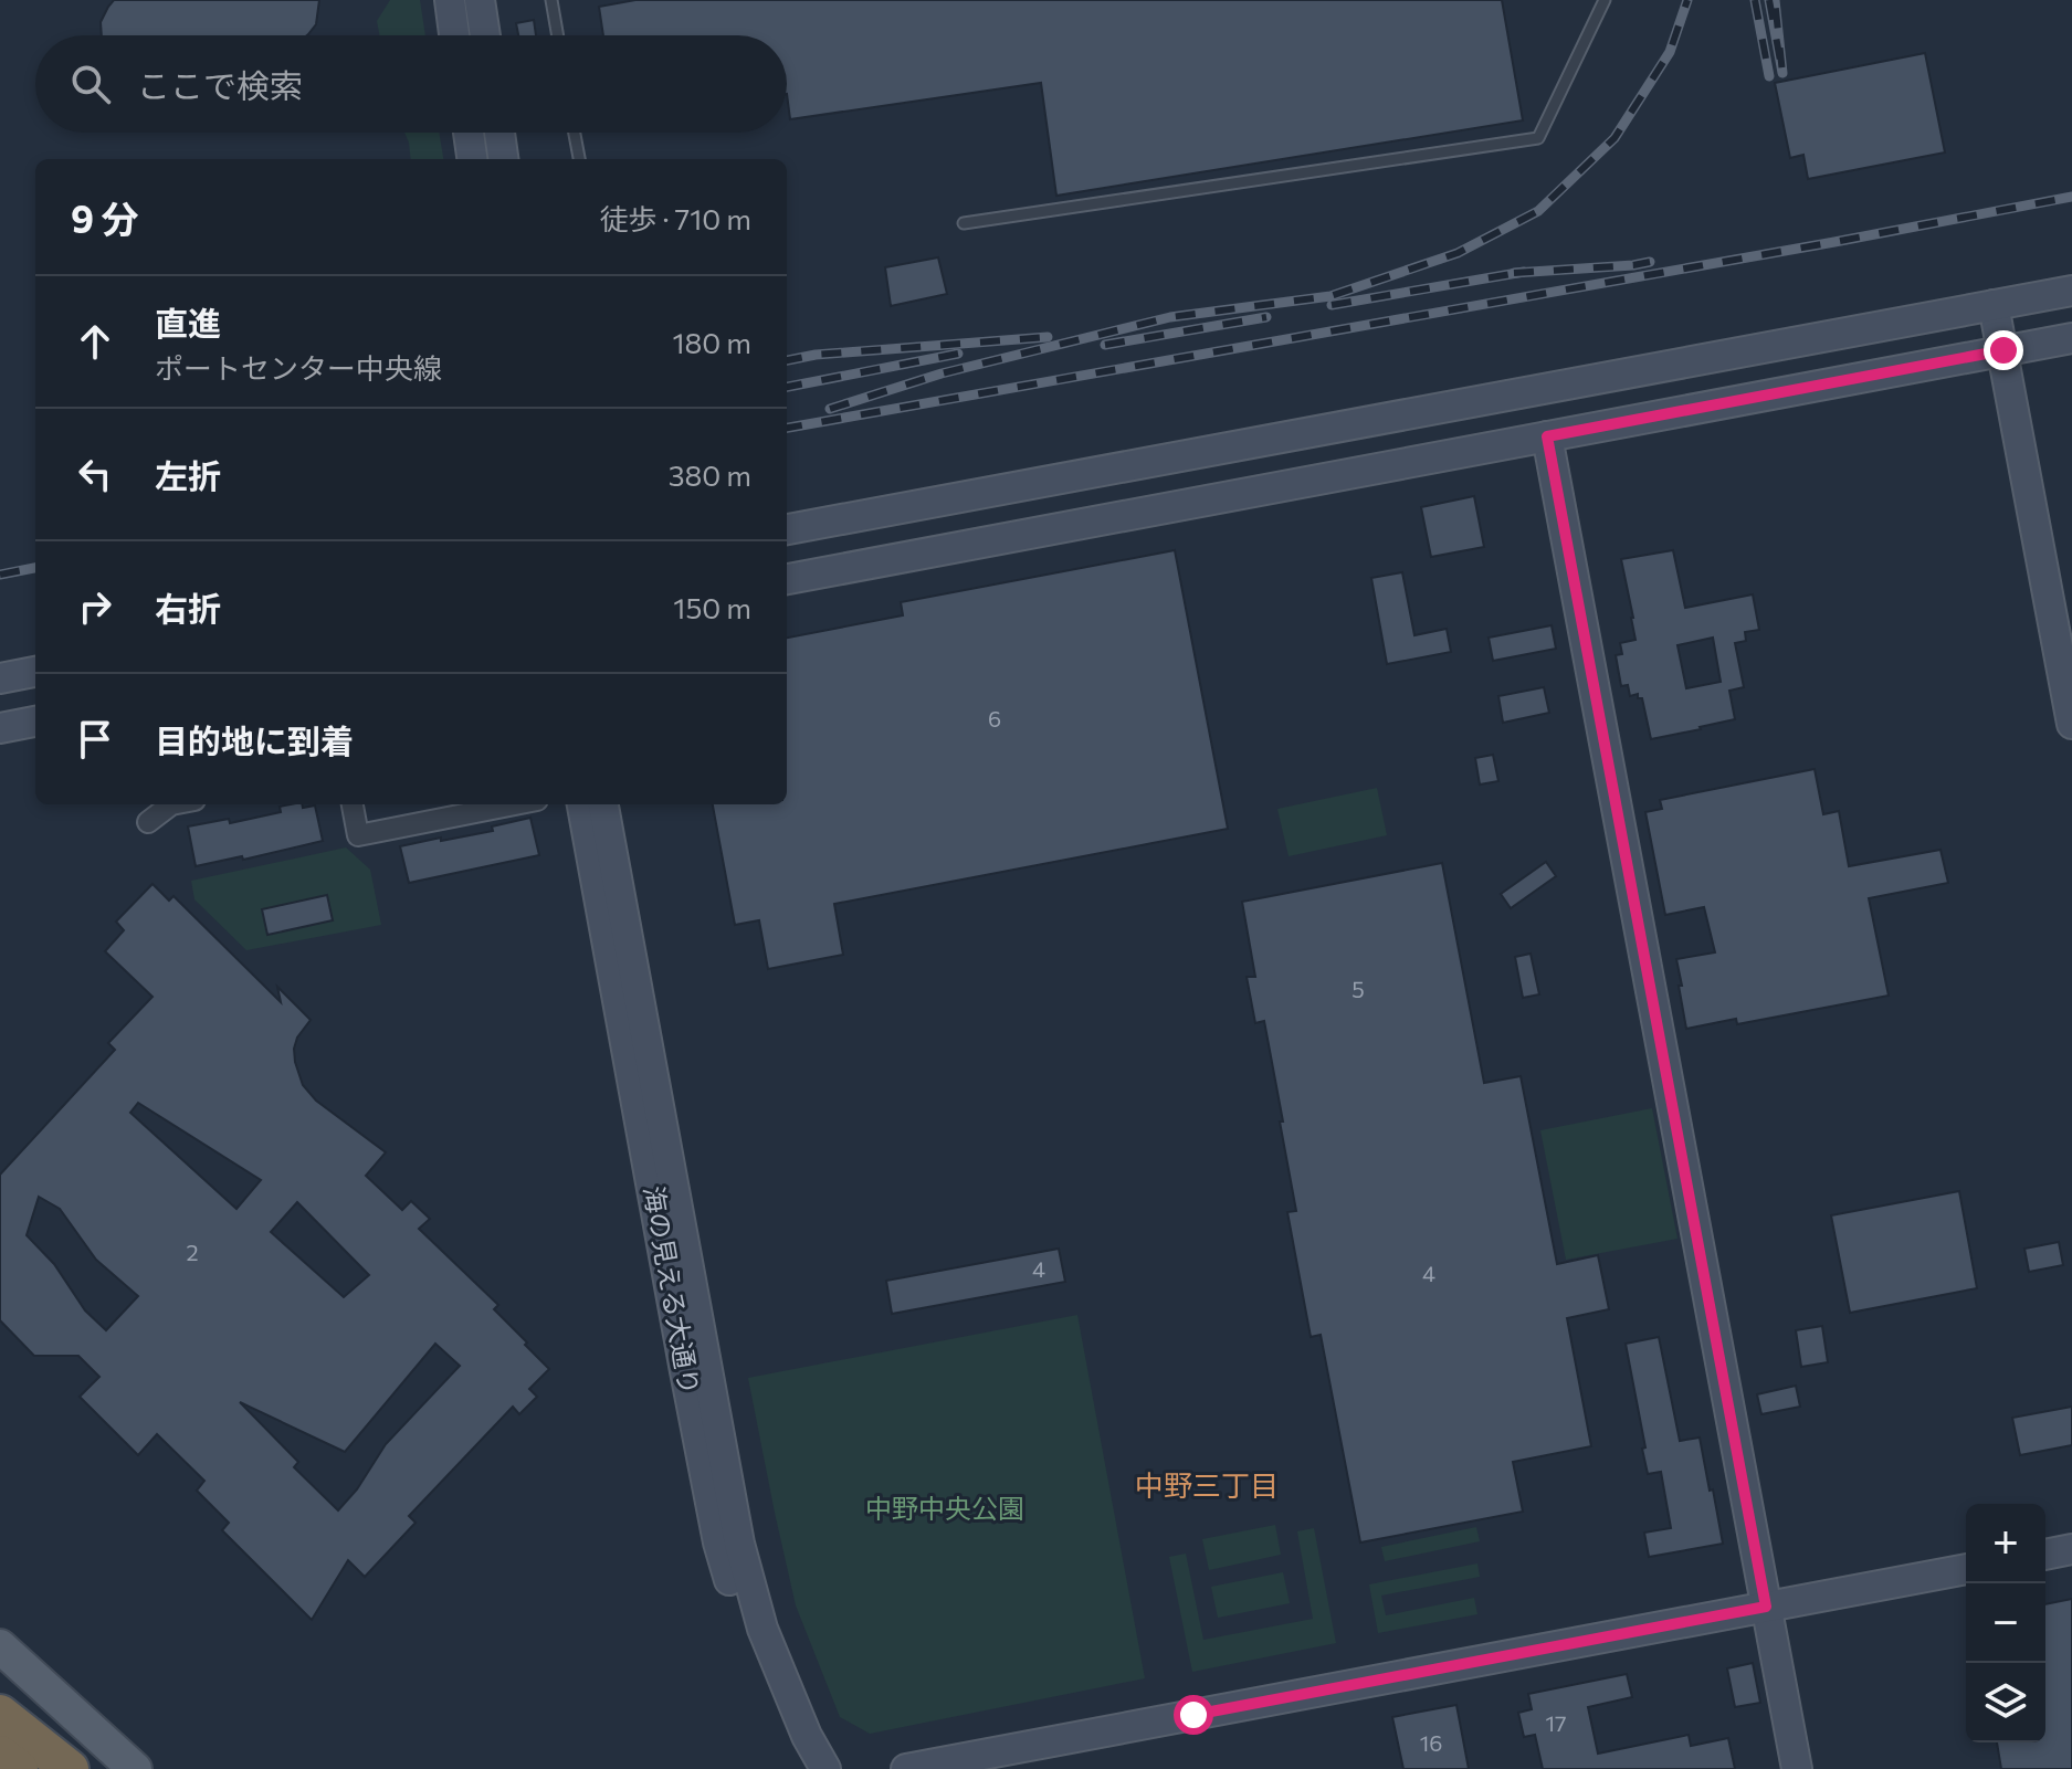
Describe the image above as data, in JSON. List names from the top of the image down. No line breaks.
{"streets":{"street":["海の見える大通り"]},"districts":["中野三丁目"],"parks":["中野中央公園"],"house_numbers":["6","5","2","4","4","17","16"],"page":{"search":"ここで検索","heading":["9 分","徒歩 · 710 m"],"list":[["直進","ポートセンター中央線","180 m"],["左折","380 m"],["右折","150 m"],"目的地に到着"],"map_buttons":["+","−"]}}
